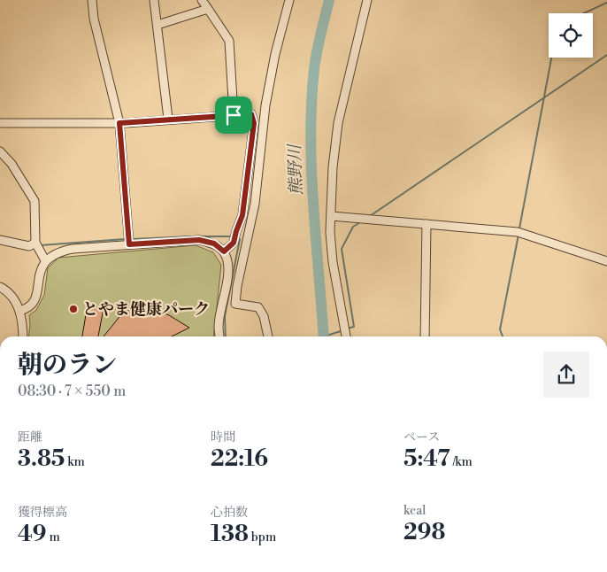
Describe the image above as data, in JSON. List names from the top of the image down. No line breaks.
{"water":["熊野川"],"places":["とやま健康パーク"],"page":{"heading":["朝のラン","08:30 · 7 × 550 m"],"stats":[["距離","3.85 km"],["時間","22:16"],["ペース","5:47 /km"],["獲得標高","49 m"],["心拍数","138 bpm"],["kcal","298"]]}}
